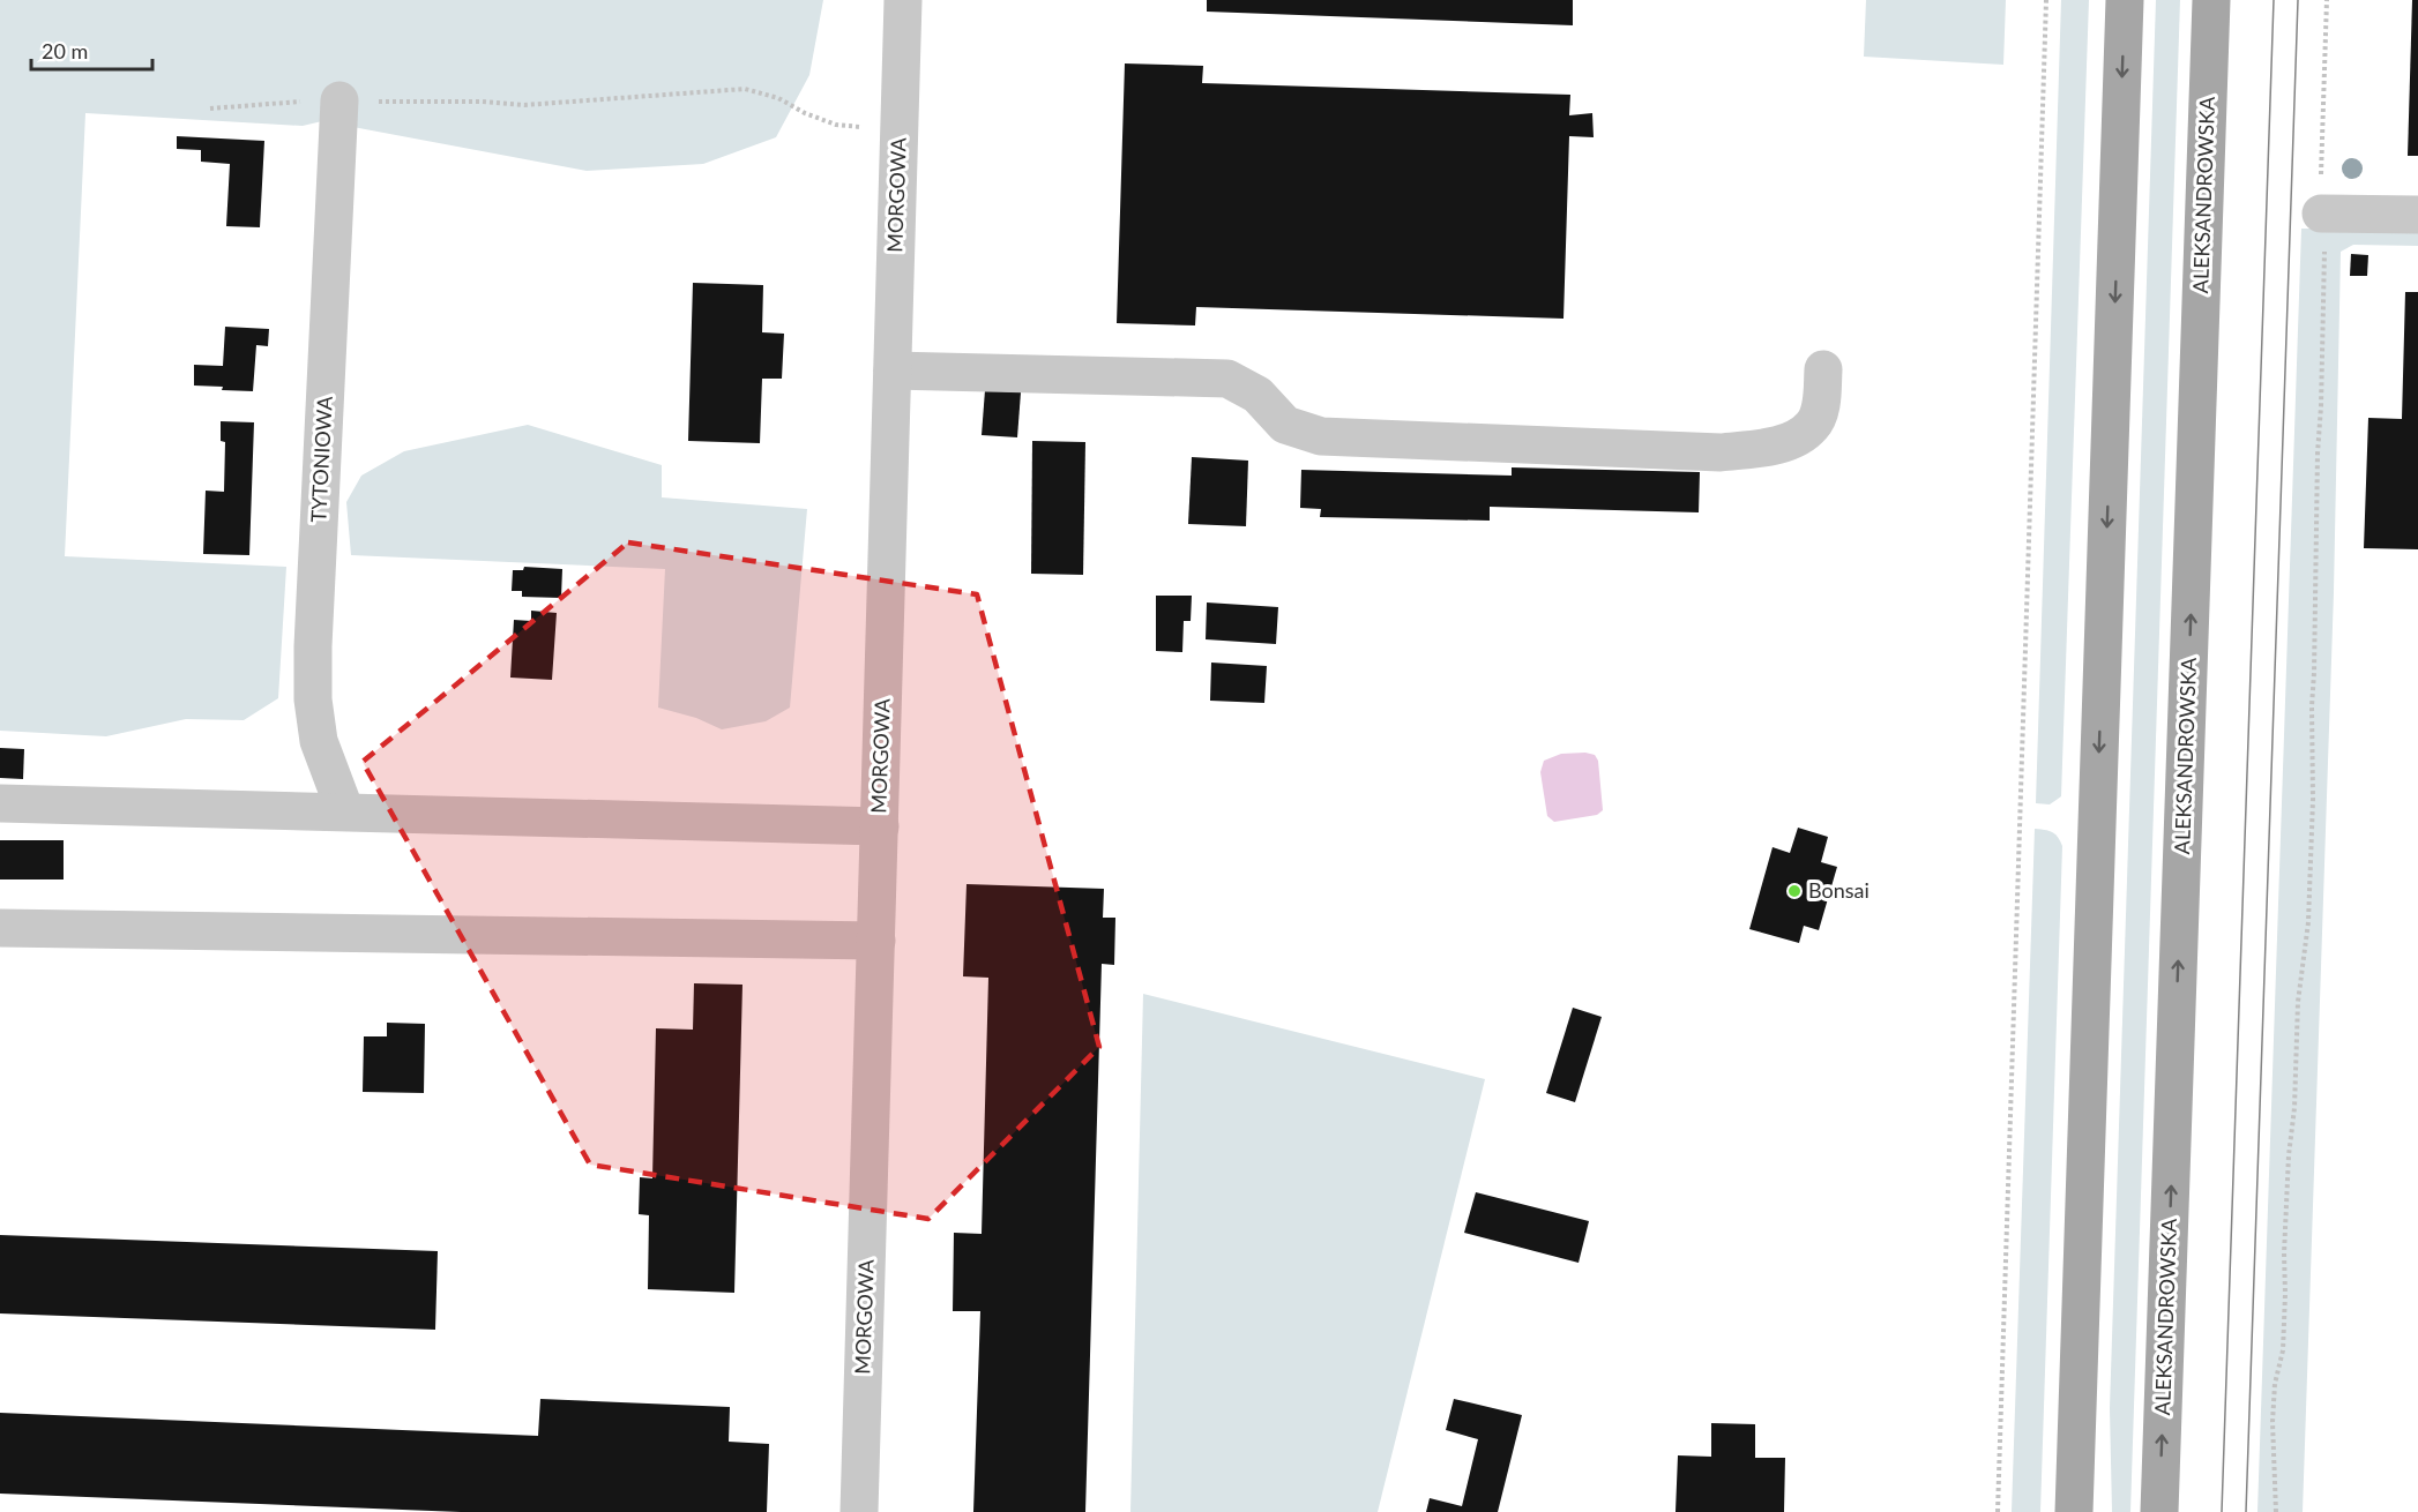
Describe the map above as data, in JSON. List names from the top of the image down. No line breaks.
{"streets":{"main road":["ALEKSANDROWSKA"],"street":["MORGOWA","TYTONIOWA"]},"places":["Bonsai"],"scale_bar":"20 m"}
